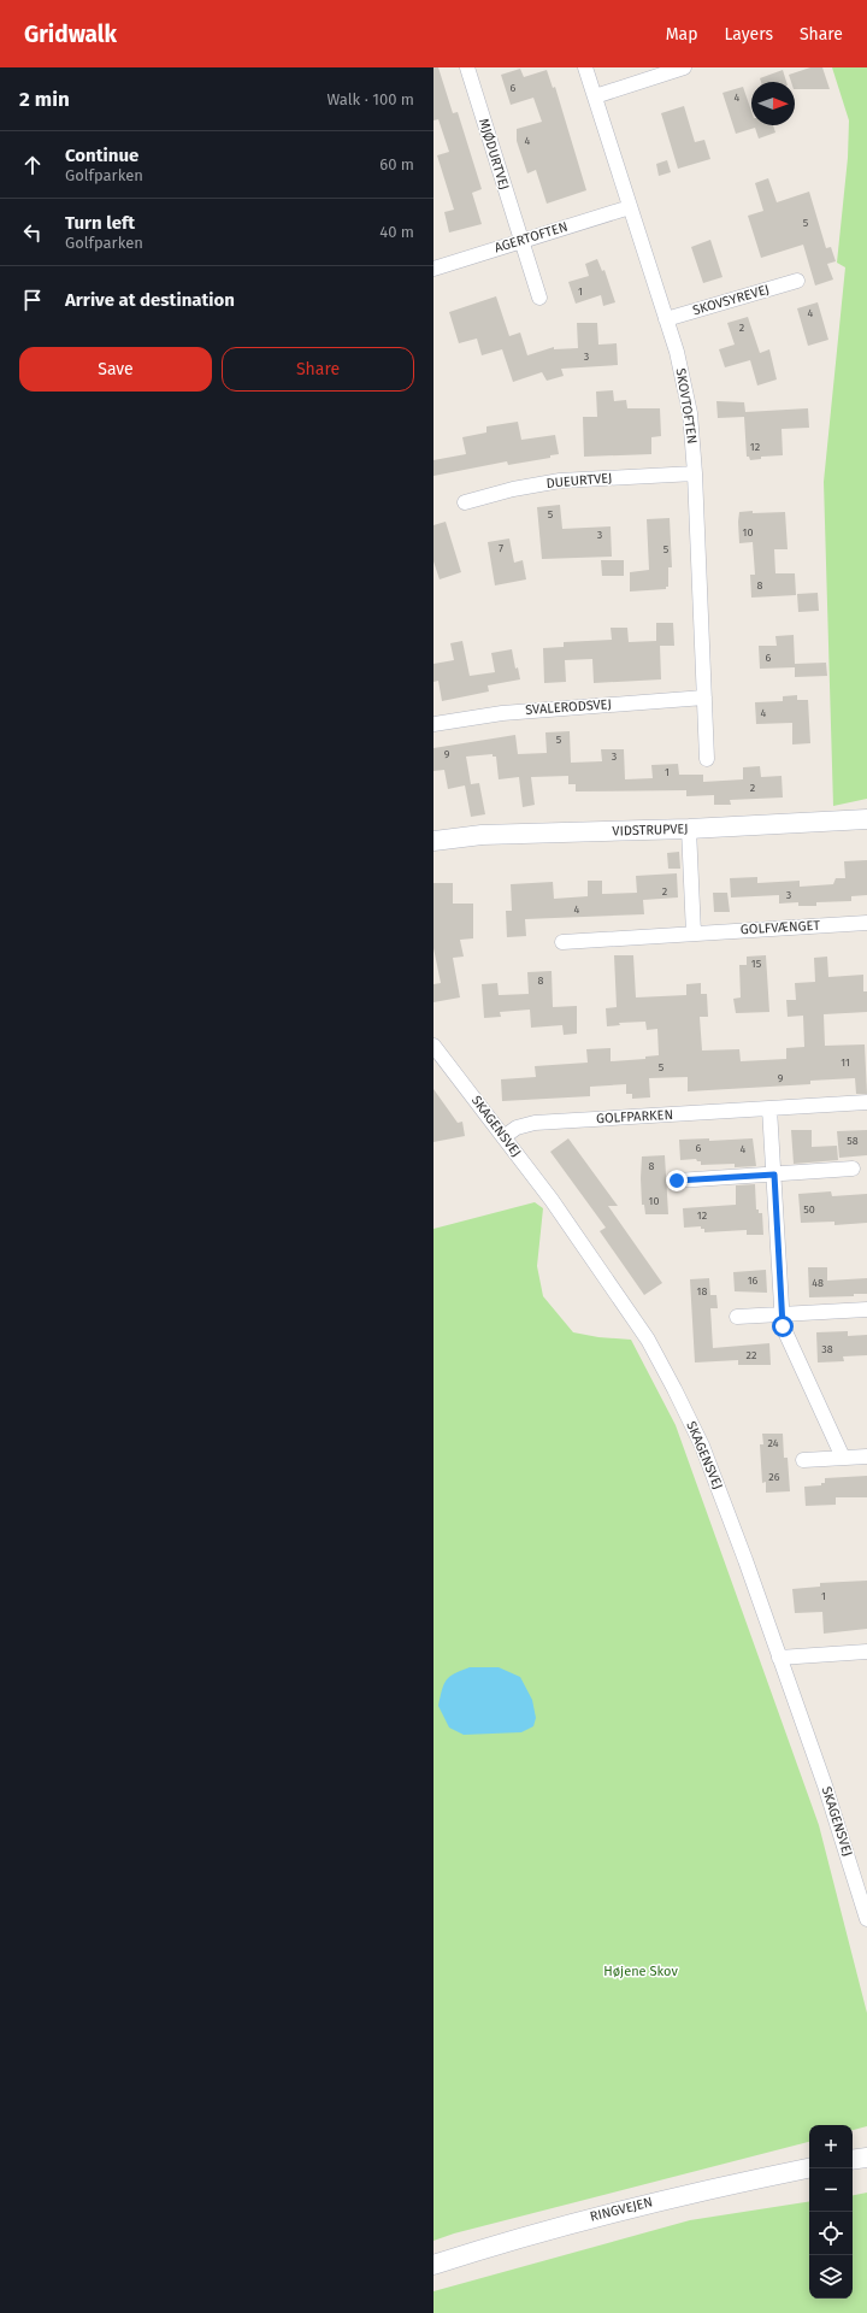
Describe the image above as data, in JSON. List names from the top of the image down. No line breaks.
{"streets":{"street":["MJØDURTVEJ","AGERTOFTEN","SKOVSYREVEJ","SKOVTOFTEN","DUEURTVEJ","SVALERODSVEJ","VIDSTRUPVEJ","GOLFVÆNGET","GOLFPARKEN","SKAGENSVEJ","RINGVEJEN"]},"crossings":[["MJØDURTVEJ","AGERTOFTEN"],["AGERTOFTEN","SKOVTOFTEN"],["SKOVSYREVEJ","SKOVTOFTEN"],["SKOVTOFTEN","DUEURTVEJ"],["SKOVTOFTEN","SVALERODSVEJ"],["GOLFPARKEN","SKAGENSVEJ"]],"parks":["Højene Skov"],"house_numbers":["6","4","4","5","1","4","2","3","12","5","10","3","7","5","8","6","4","5","9","3","1","2","2","3","4","15","8","11","5","9","58","6","4","8","10","50","12","16","48","18","38","22","24","26","1"],"north":"right","page":{"header":"Gridwalk","nav":["Map","Layers","Share"],"heading":["2 min","Walk · 100 m"],"list":[["Continue","Golfparken","60 m"],["Turn left","Golfparken","40 m"],"Arrive at destination"],"buttons":["Save","Share"],"map_buttons":["+","−"]}}
